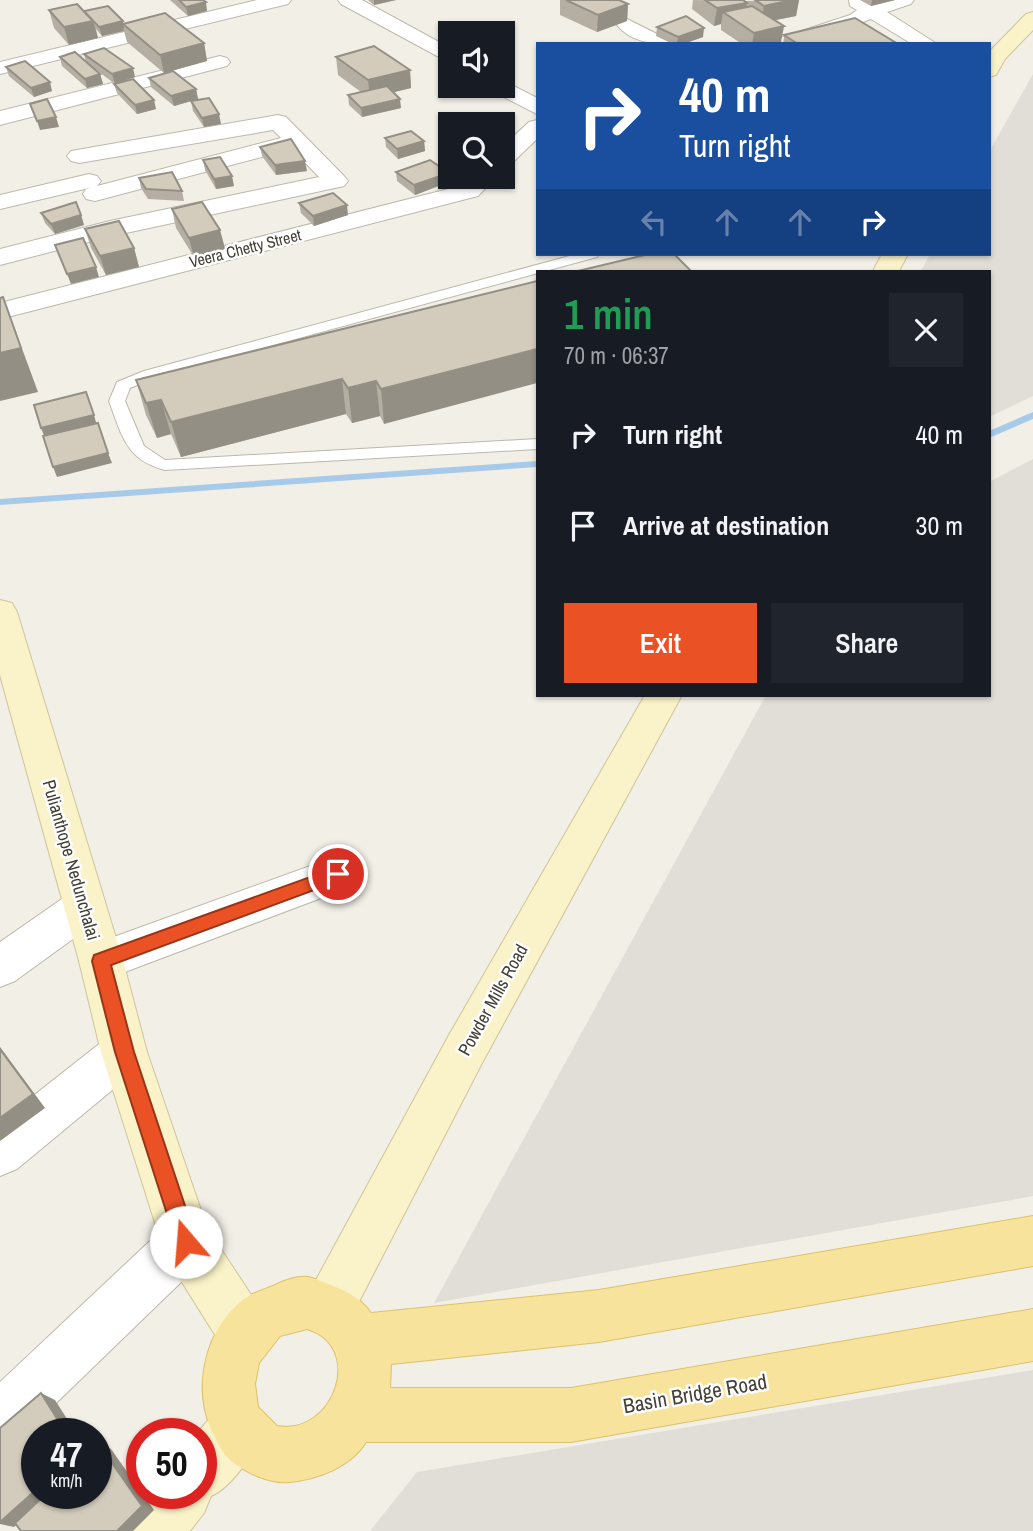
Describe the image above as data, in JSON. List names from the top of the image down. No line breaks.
{"streets":{"main road":["Basin Bridge Road"],"street":["Veera Chetty Street","Pulianthope Nedunchalai","Powder Mills Road"]},"crossings":[["Pulianthope Nedunchalai","Powder Mills Road"],["Pulianthope Nedunchalai","Basin Bridge Road"],["Powder Mills Road","Basin Bridge Road"]],"page":{"turn":["40 m","Turn right"],"heading":["1 min","70 m · 06:37"],"list":[{"name":"Turn right","value":"40 m"},{"name":"Arrive at destination","value":"30 m"}],"buttons":["Exit","Share"],"speed":"47 km/h","limit":"50"}}
